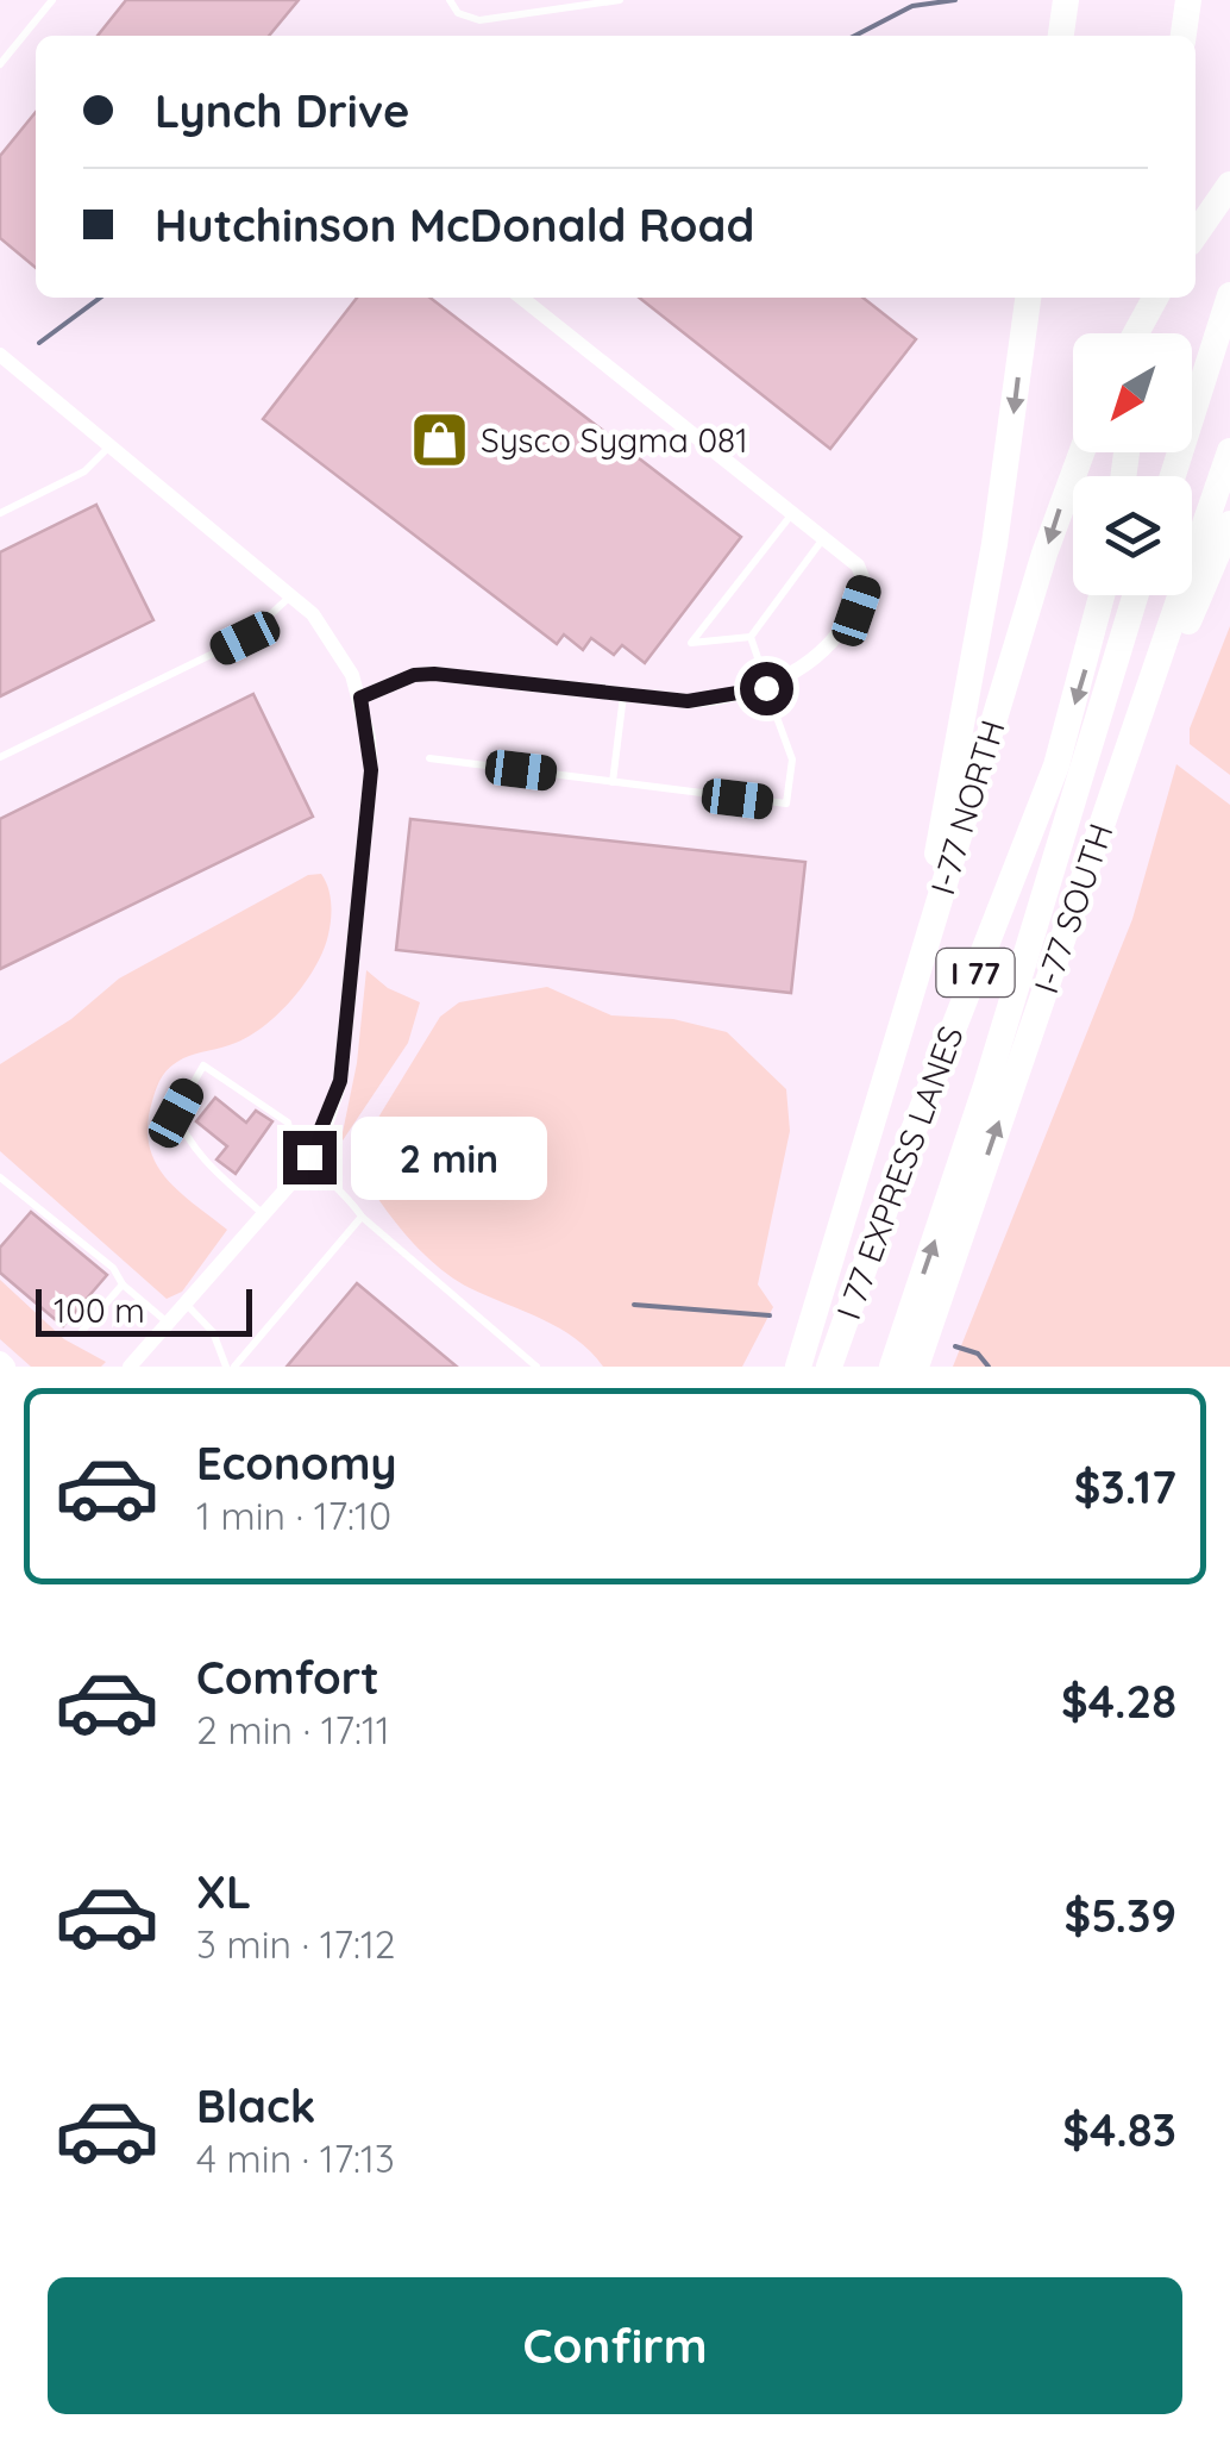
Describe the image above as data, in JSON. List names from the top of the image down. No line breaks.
{"streets":{"highway":["I-77 NORTH","I-77 SOUTH","I 77","I 77 EXPRESS LANES"]},"places":{"shop":["Sysco Sygma 081"]},"scale_bar":"100 m","north":"bottom left","page":{"banner":["Lynch Drive","Hutchinson McDonald Road"],"bubble":"2 min","scale":"100 m","list":[{"name":"Economy","note":"1 min · 17:10","value":"$3.17"},{"name":"Comfort","note":"2 min · 17:11","value":"$4.28"},{"name":"XL","note":"3 min · 17:12","value":"$5.39"},{"name":"Black","note":"4 min · 17:13","value":"$4.83"}],"buttons":"Confirm"}}
